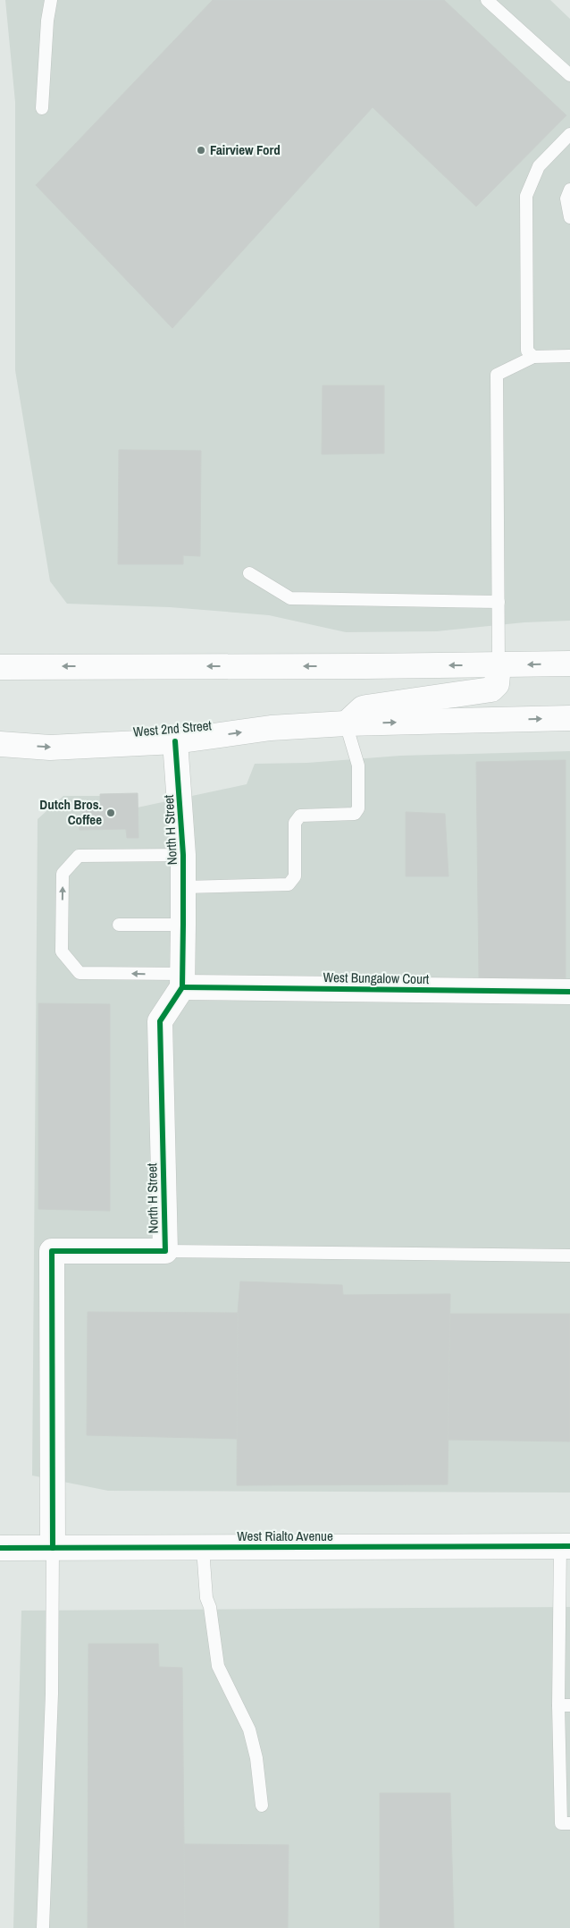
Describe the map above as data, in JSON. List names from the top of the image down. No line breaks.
{"streets":{"street":["West 2nd Street","North H Street","West Bungalow Court","West Rialto Avenue"]},"crossings":[["West 2nd Street","North H Street"],["North H Street","West Bungalow Court"],["North H Street","West Rialto Avenue"]],"places":["Fairview Ford","Dutch Bros. Coffee"]}
